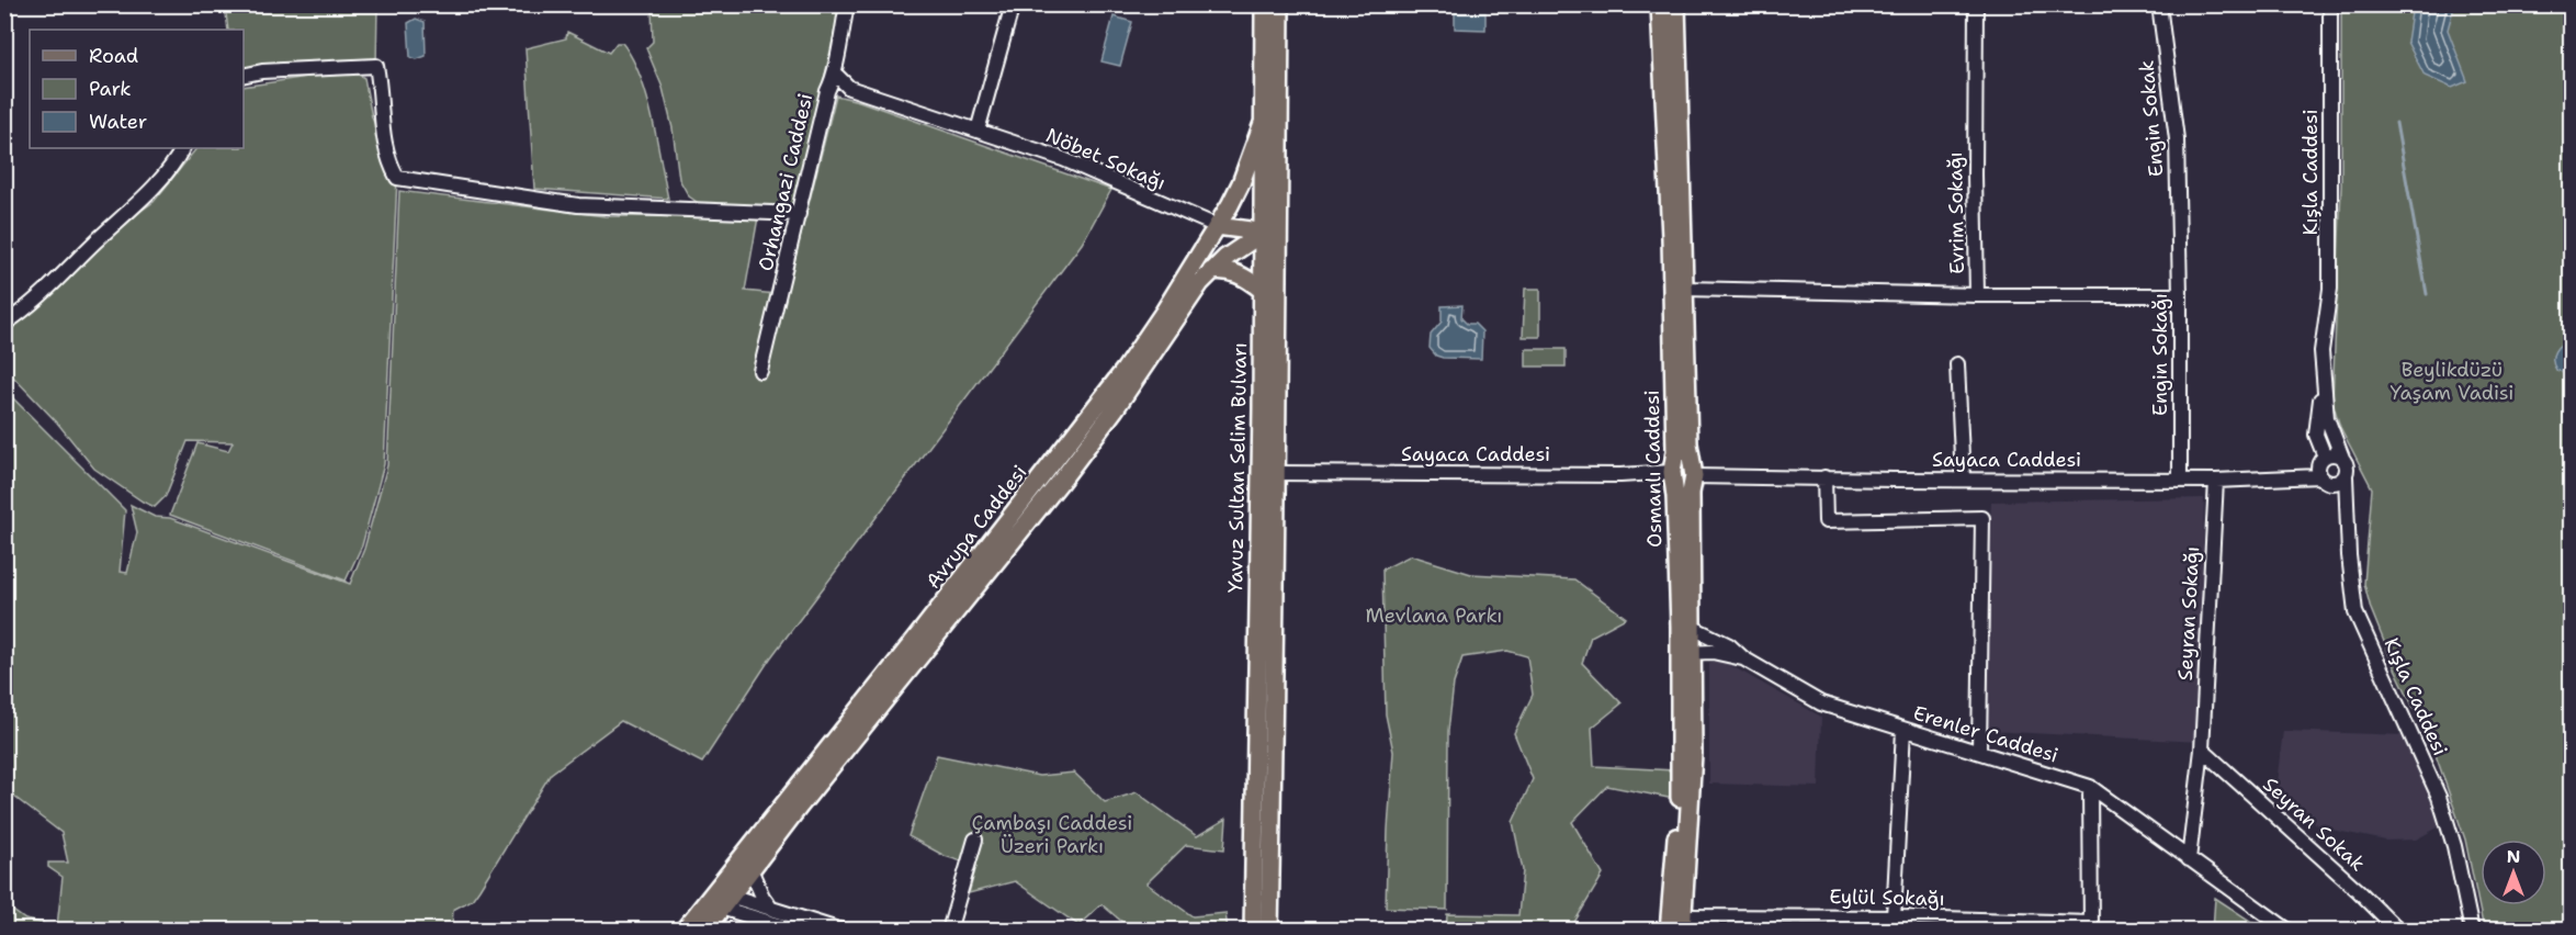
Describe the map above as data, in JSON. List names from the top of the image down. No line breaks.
{"streets":{"main road":["Yavuz Sultan Selim Bulvarı","Osmanlı Caddesi","Avrupa Caddesi"],"street":["Engin Sokak","Nöbet Sokağı","Kışla Caddesi","Orhangazi Caddesi","Evrim Sokağı","Engin Sokağı","Sayaca Caddesi","Seyran Sokağı","Erenler Caddesi","Seyran Sokak","Eylül Sokağı"]},"crossings":[["Engin Sokak","Engin Sokağı"],["Nöbet Sokağı","Orhangazi Caddesi"],["Nöbet Sokağı","Avrupa Caddesi"],["Kışla Caddesi","Sayaca Caddesi"],["Evrim Sokağı","Engin Sokağı"],["Engin Sokağı","Sayaca Caddesi"],["Sayaca Caddesi","Yavuz Sultan Selim Bulvarı"],["Sayaca Caddesi","Osmanlı Caddesi"],["Sayaca Caddesi","Seyran Sokağı"],["Yavuz Sultan Selim Bulvarı","Avrupa Caddesi"],["Osmanlı Caddesi","Eylül Sokağı"],["Seyran Sokağı","Erenler Caddesi"],["Seyran Sokağı","Seyran Sokak"]],"parks":["Beylikdüzü Yaşam Vadisi","Mevlana Parkı","Çambaşı Caddesi Üzeri Parkı"],"legend":["Road","Park","Water"],"north":"top"}
